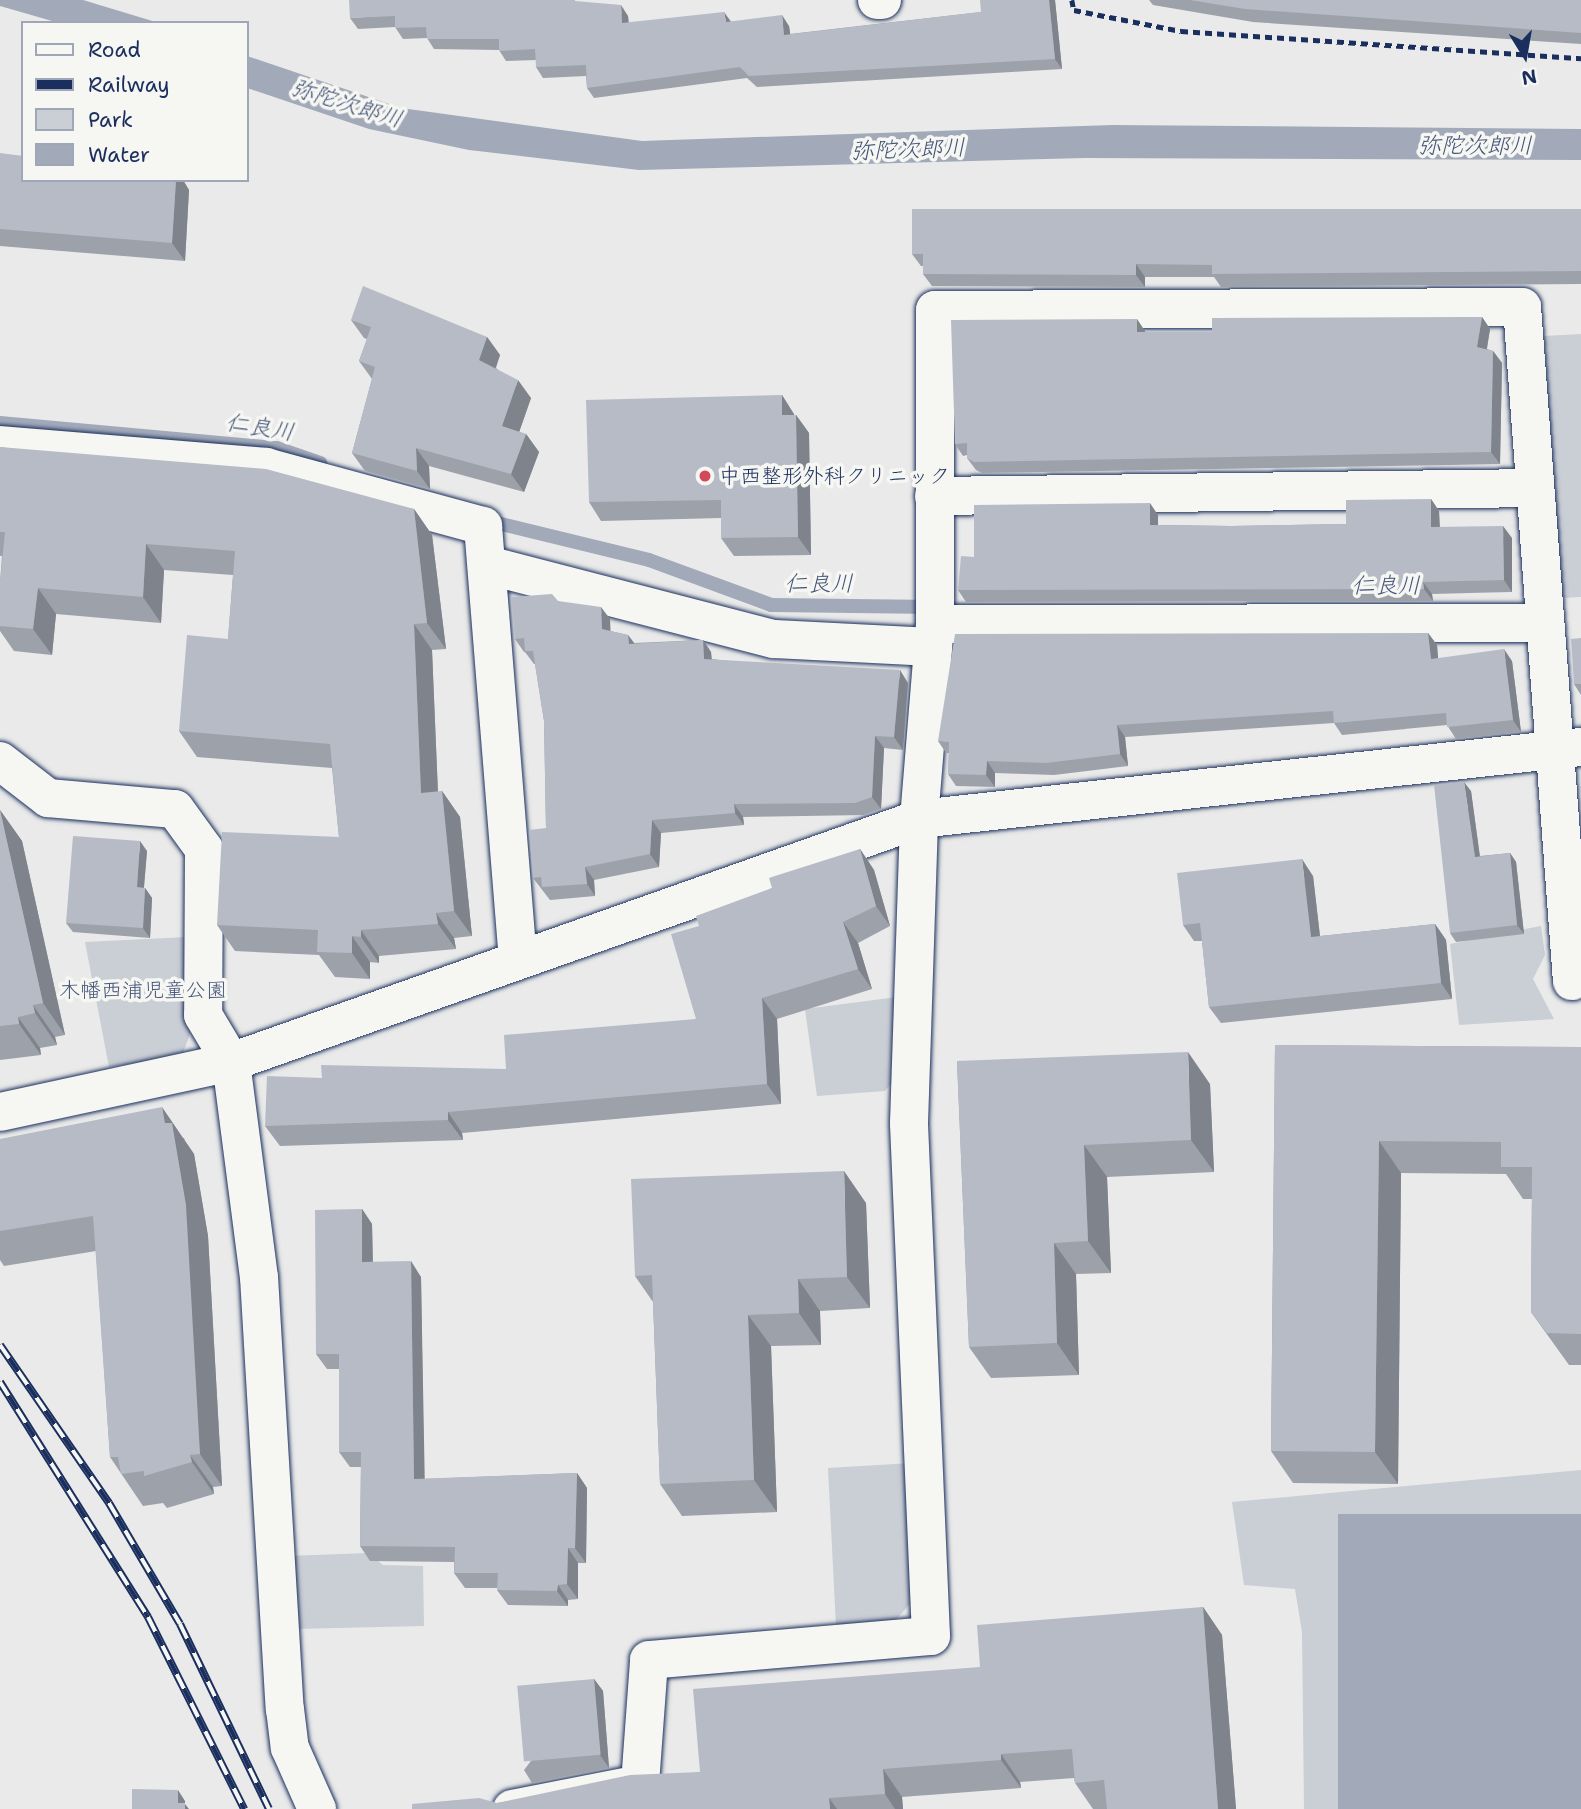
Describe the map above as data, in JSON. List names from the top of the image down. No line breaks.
{"water":["弥陀次郎川","仁良川"],"parks":["木幡西浦児童公園"],"places":["中西整形外科クリニック"],"legend":["Road","Railway","Park","Water"],"north":"bottom"}
